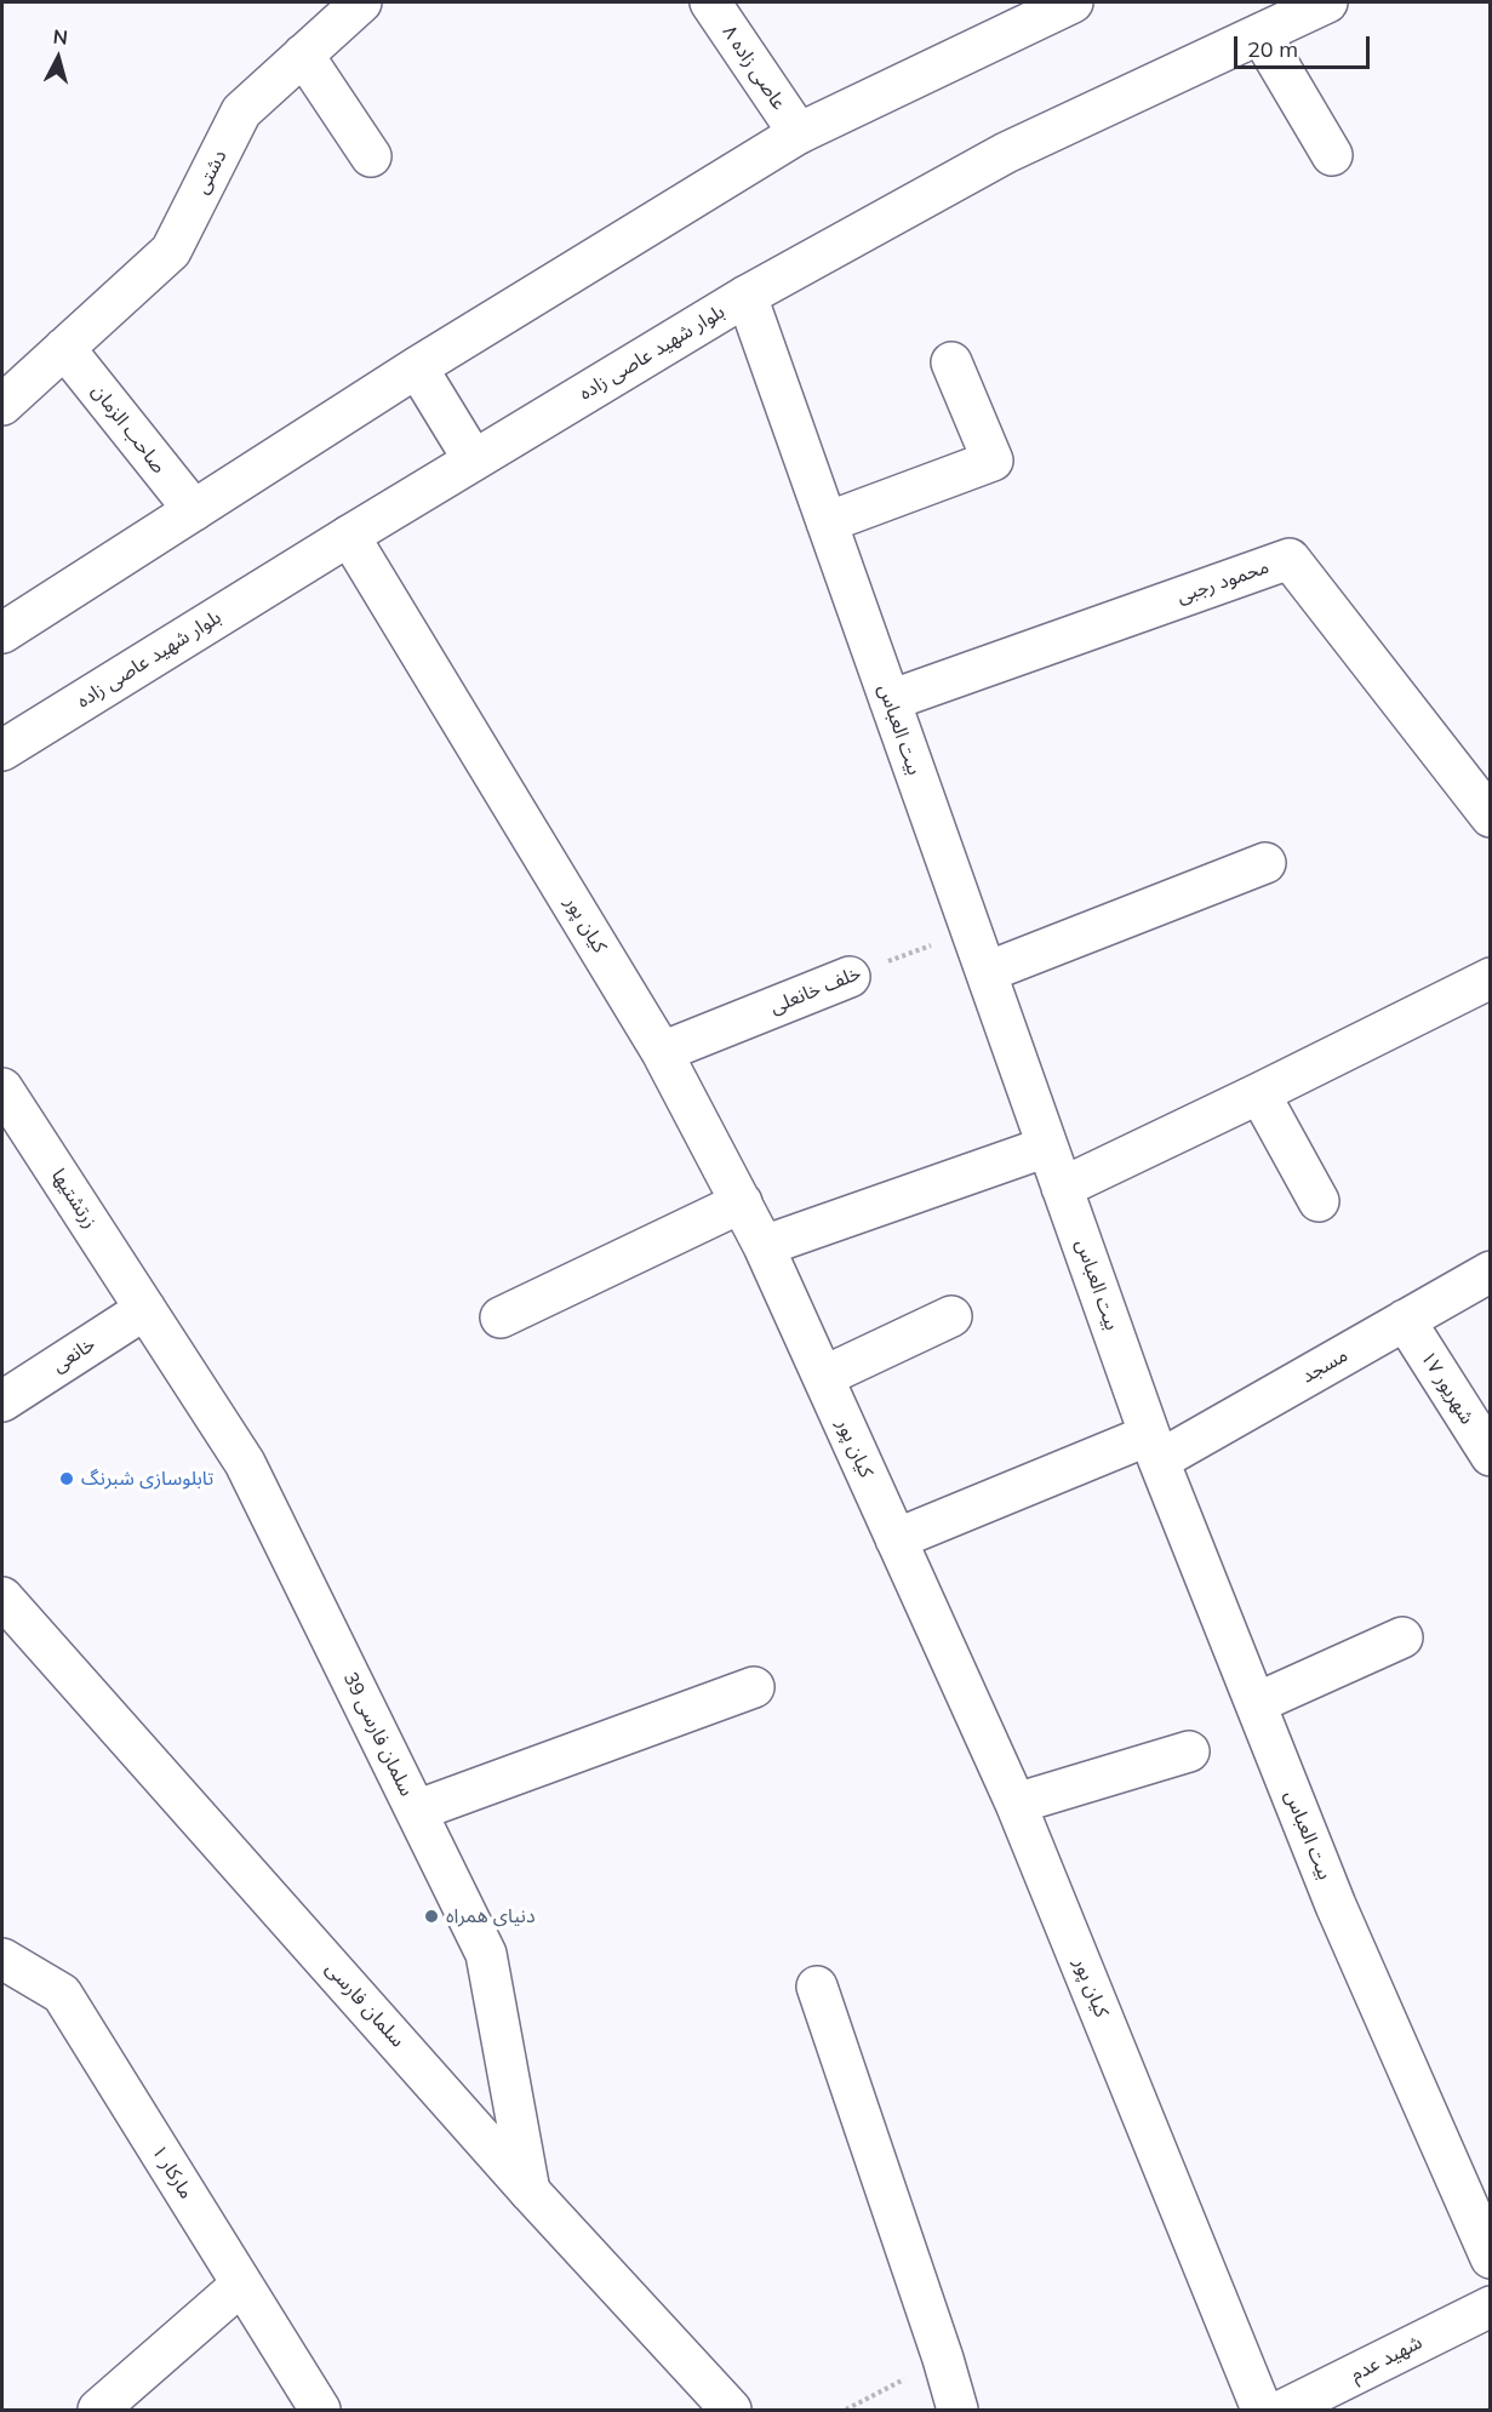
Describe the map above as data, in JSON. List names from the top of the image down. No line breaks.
{"streets":{"street":["عاصی زاده ۸","دشتی","بلوار شهید عاصی زاده","صاحب الزمان","محمود رجبی","بیت العباس","کیان پور","خلف خانعلی","زرتشتیها","خانعی","مسجد","۱۷ شهریور","سلمان فارسی 39","سلمان فارسی","مارکار ۱","شهید عدم"]},"crossings":[["دشتی","صاحب الزمان"],["بلوار شهید عاصی زاده","بیت العباس"],["بلوار شهید عاصی زاده","کیان پور"],["محمود رجبی","بیت العباس"],["بیت العباس","خلف خانعلی"],["بیت العباس","مسجد"],["کیان پور","خلف خانعلی"],["کیان پور","مسجد"],["زرتشتیها","خانعی"],["زرتشتیها","سلمان فارسی 39"],["خانعی","سلمان فارسی 39"],["مسجد","۱۷ شهریور"],["سلمان فارسی 39","سلمان فارسی"]],"places":["تابلوسازی شبرنگ","دنیای همراه"],"scale_bar":"20 m","north":"top"}
